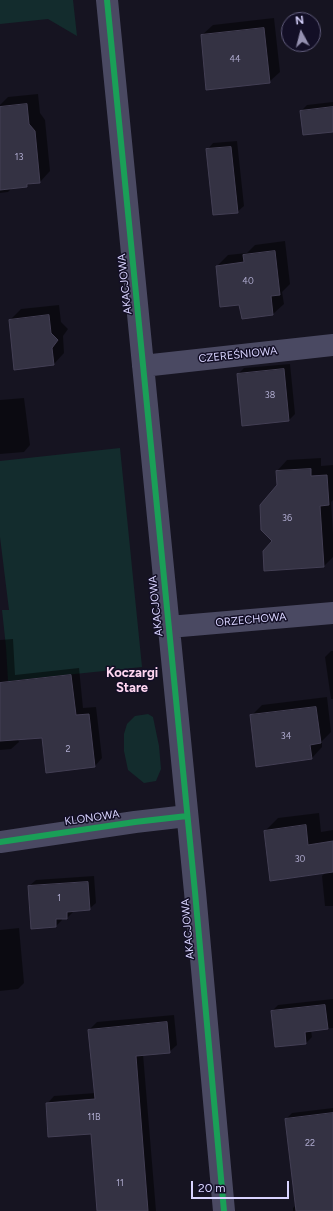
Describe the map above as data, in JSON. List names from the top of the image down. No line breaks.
{"streets":{"street":["AKACJOWA","CZEREŚNIOWA","ORZECHOWA","KLONOWA"]},"crossings":[["AKACJOWA","CZEREŚNIOWA"],["AKACJOWA","ORZECHOWA"],["AKACJOWA","KLONOWA"]],"districts":["Koczargi Stare"],"house_numbers":["44","13","40","38","36","34","2","30","1","11B","22","11"],"scale_bar":"20 m","north":"top"}
